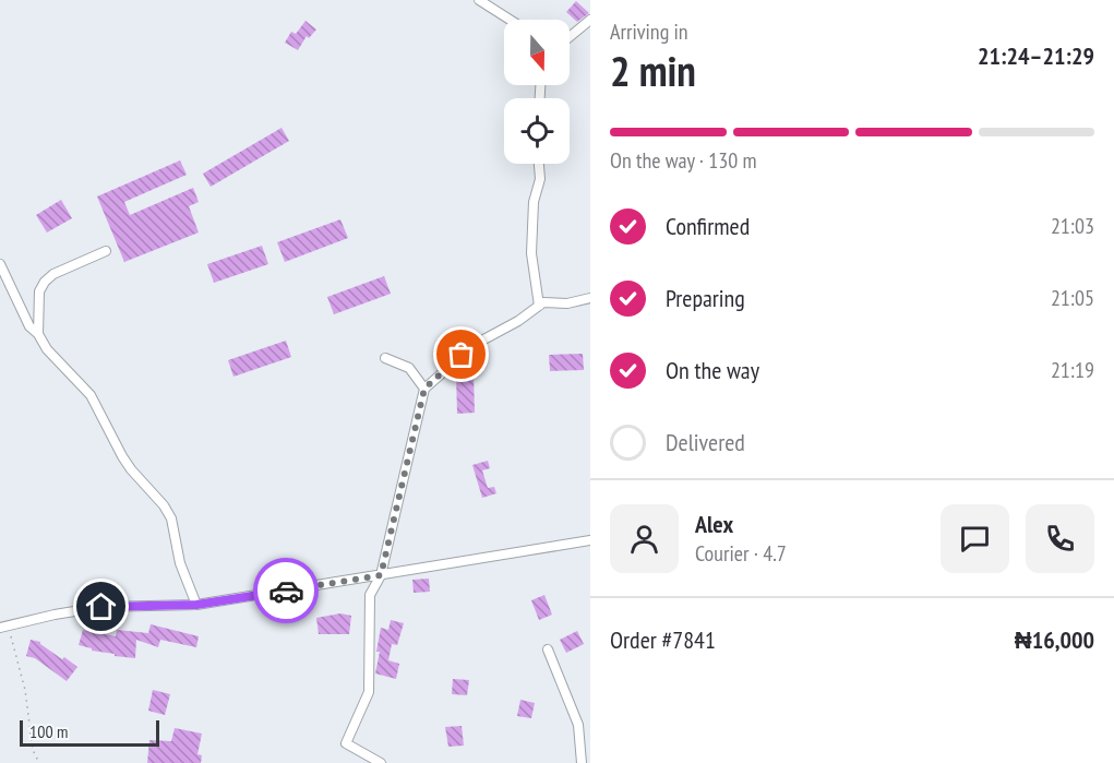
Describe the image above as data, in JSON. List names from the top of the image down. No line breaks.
{"scale_bar":"100 m","north":"bottom","page":{"heading":["2 min","Arriving in","21:24–21:29"],"panel":["Alex","Courier · 4.7","Order #7841","₦16,000"],"bar":"On the way · 130 m","list":[["Confirmed","21:03"],["Preparing","21:05"],["On the way","21:19"],"Delivered"],"scale":"100 m"}}
